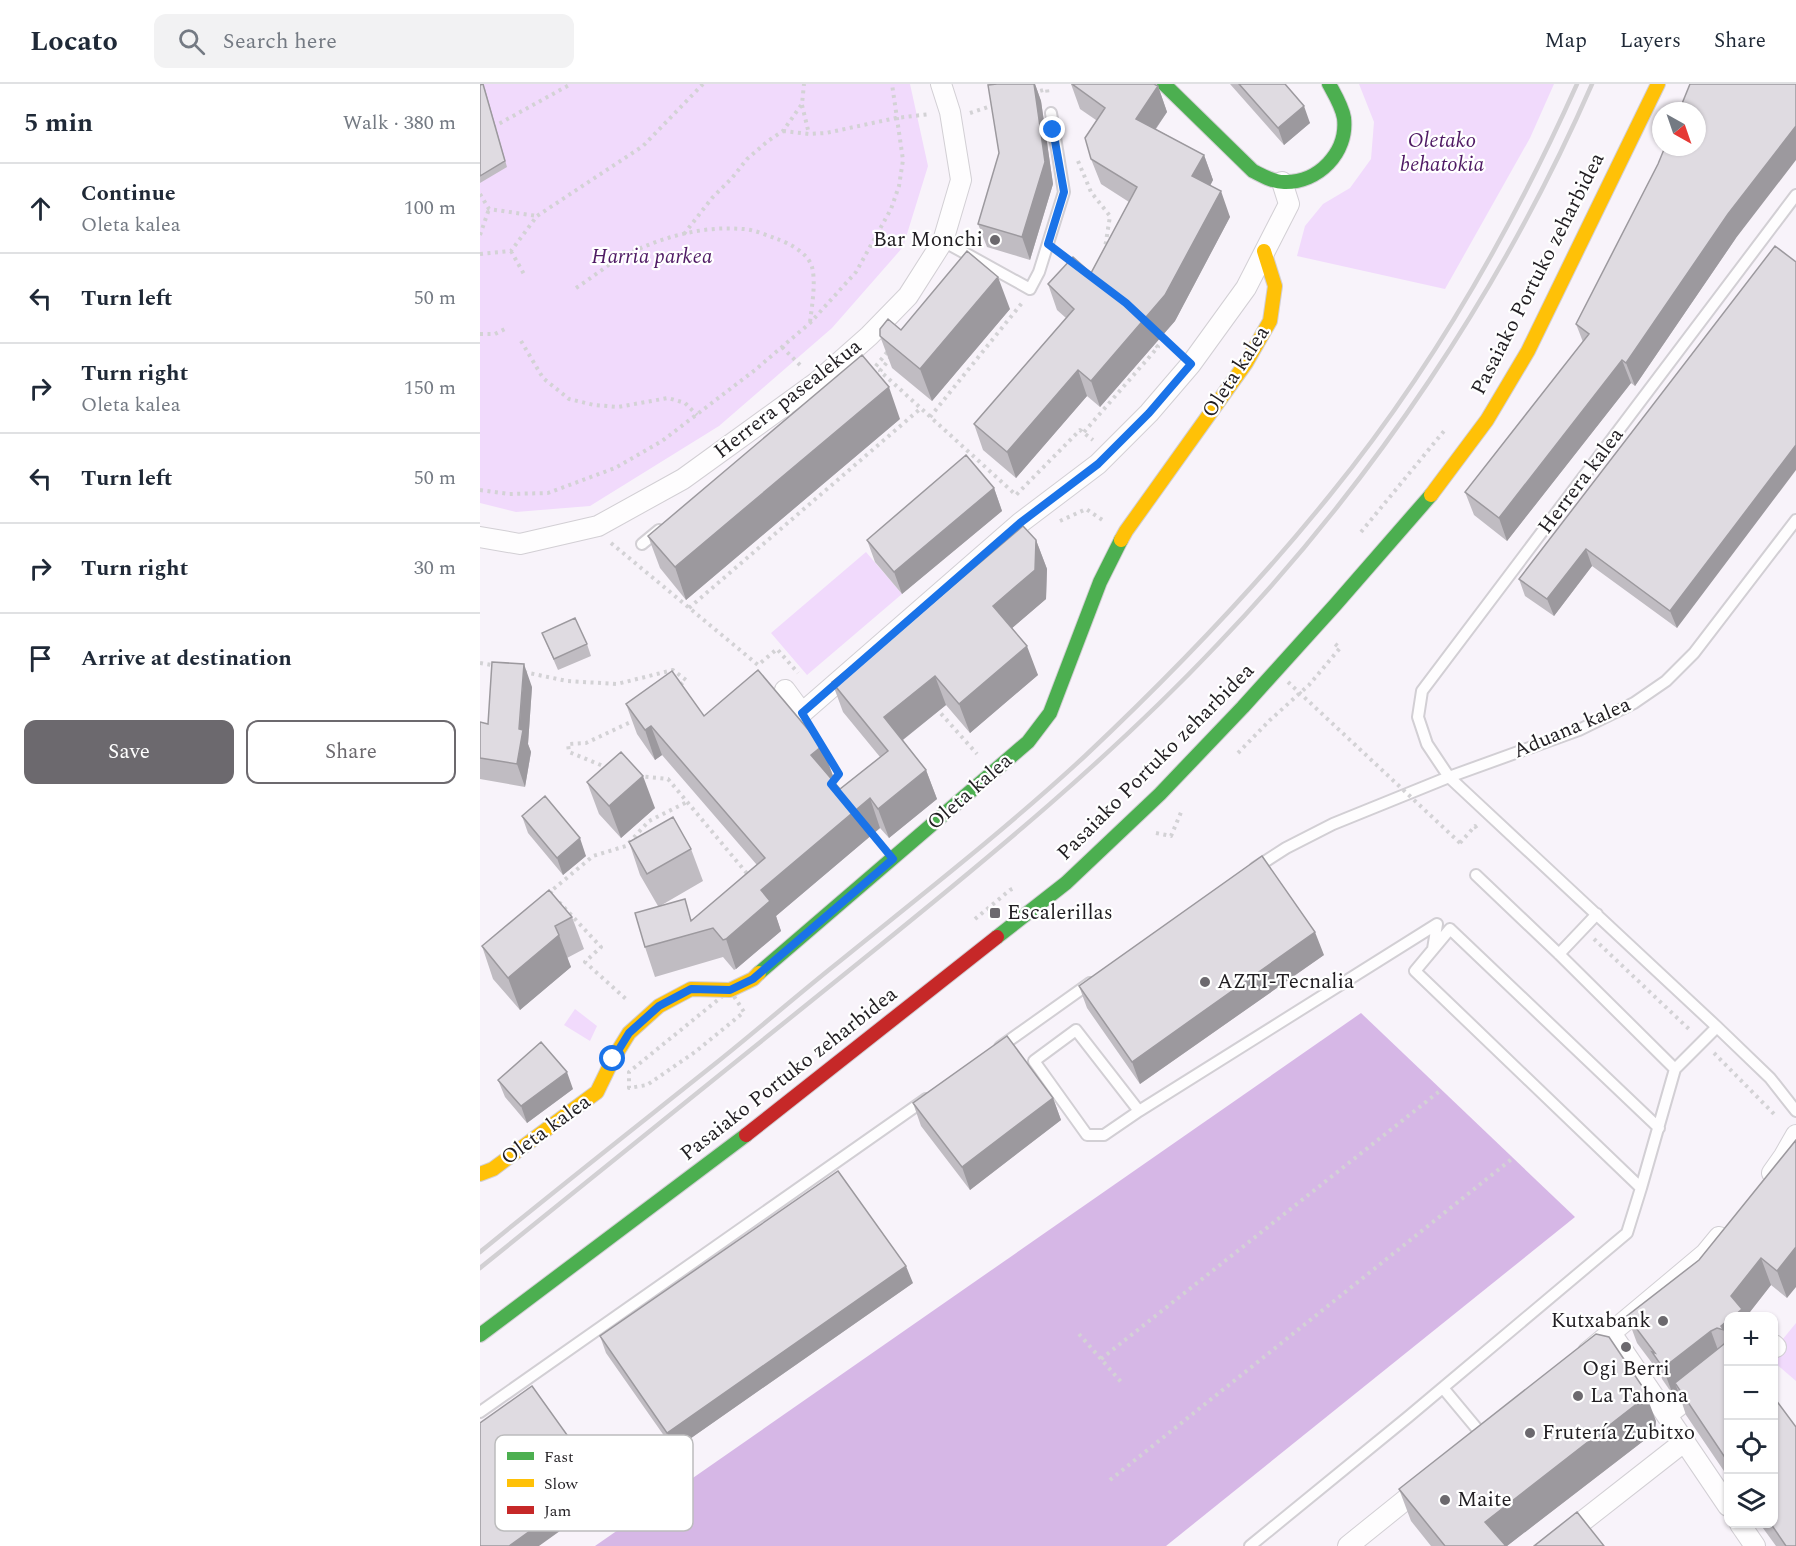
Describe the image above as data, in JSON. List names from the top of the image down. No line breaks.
{"streets":{"main road":["Pasaiako Portuko zeharbidea","Oleta kalea"],"street":["Herrera pasealekua"],"lane":["Herrera kalea","Aduana kalea"]},"crossings":[["Herrera kalea","Aduana kalea"]],"parks":["Oletako behatokia","Harria parkea"],"places":{"other":["Bar Monchi","AZTI-Tecnalia","Kutxabank","Ogi Berri","La Tahona","Frutería Zubitxo","Maite"],"transit":["Escalerillas"]},"legend":["Fast","Slow","Jam"],"north":"bottom right","page":{"header":"Locato","search":"Search here","nav":["Map","Layers","Share"],"heading":["5 min","Walk · 380 m"],"list":[["Continue","Oleta kalea","100 m"],["Turn left","50 m"],["Turn right","Oleta kalea","150 m"],["Turn left","50 m"],["Turn right","30 m"],"Arrive at destination"],"buttons":["Save","Share"],"map_buttons":["+","−"]}}
